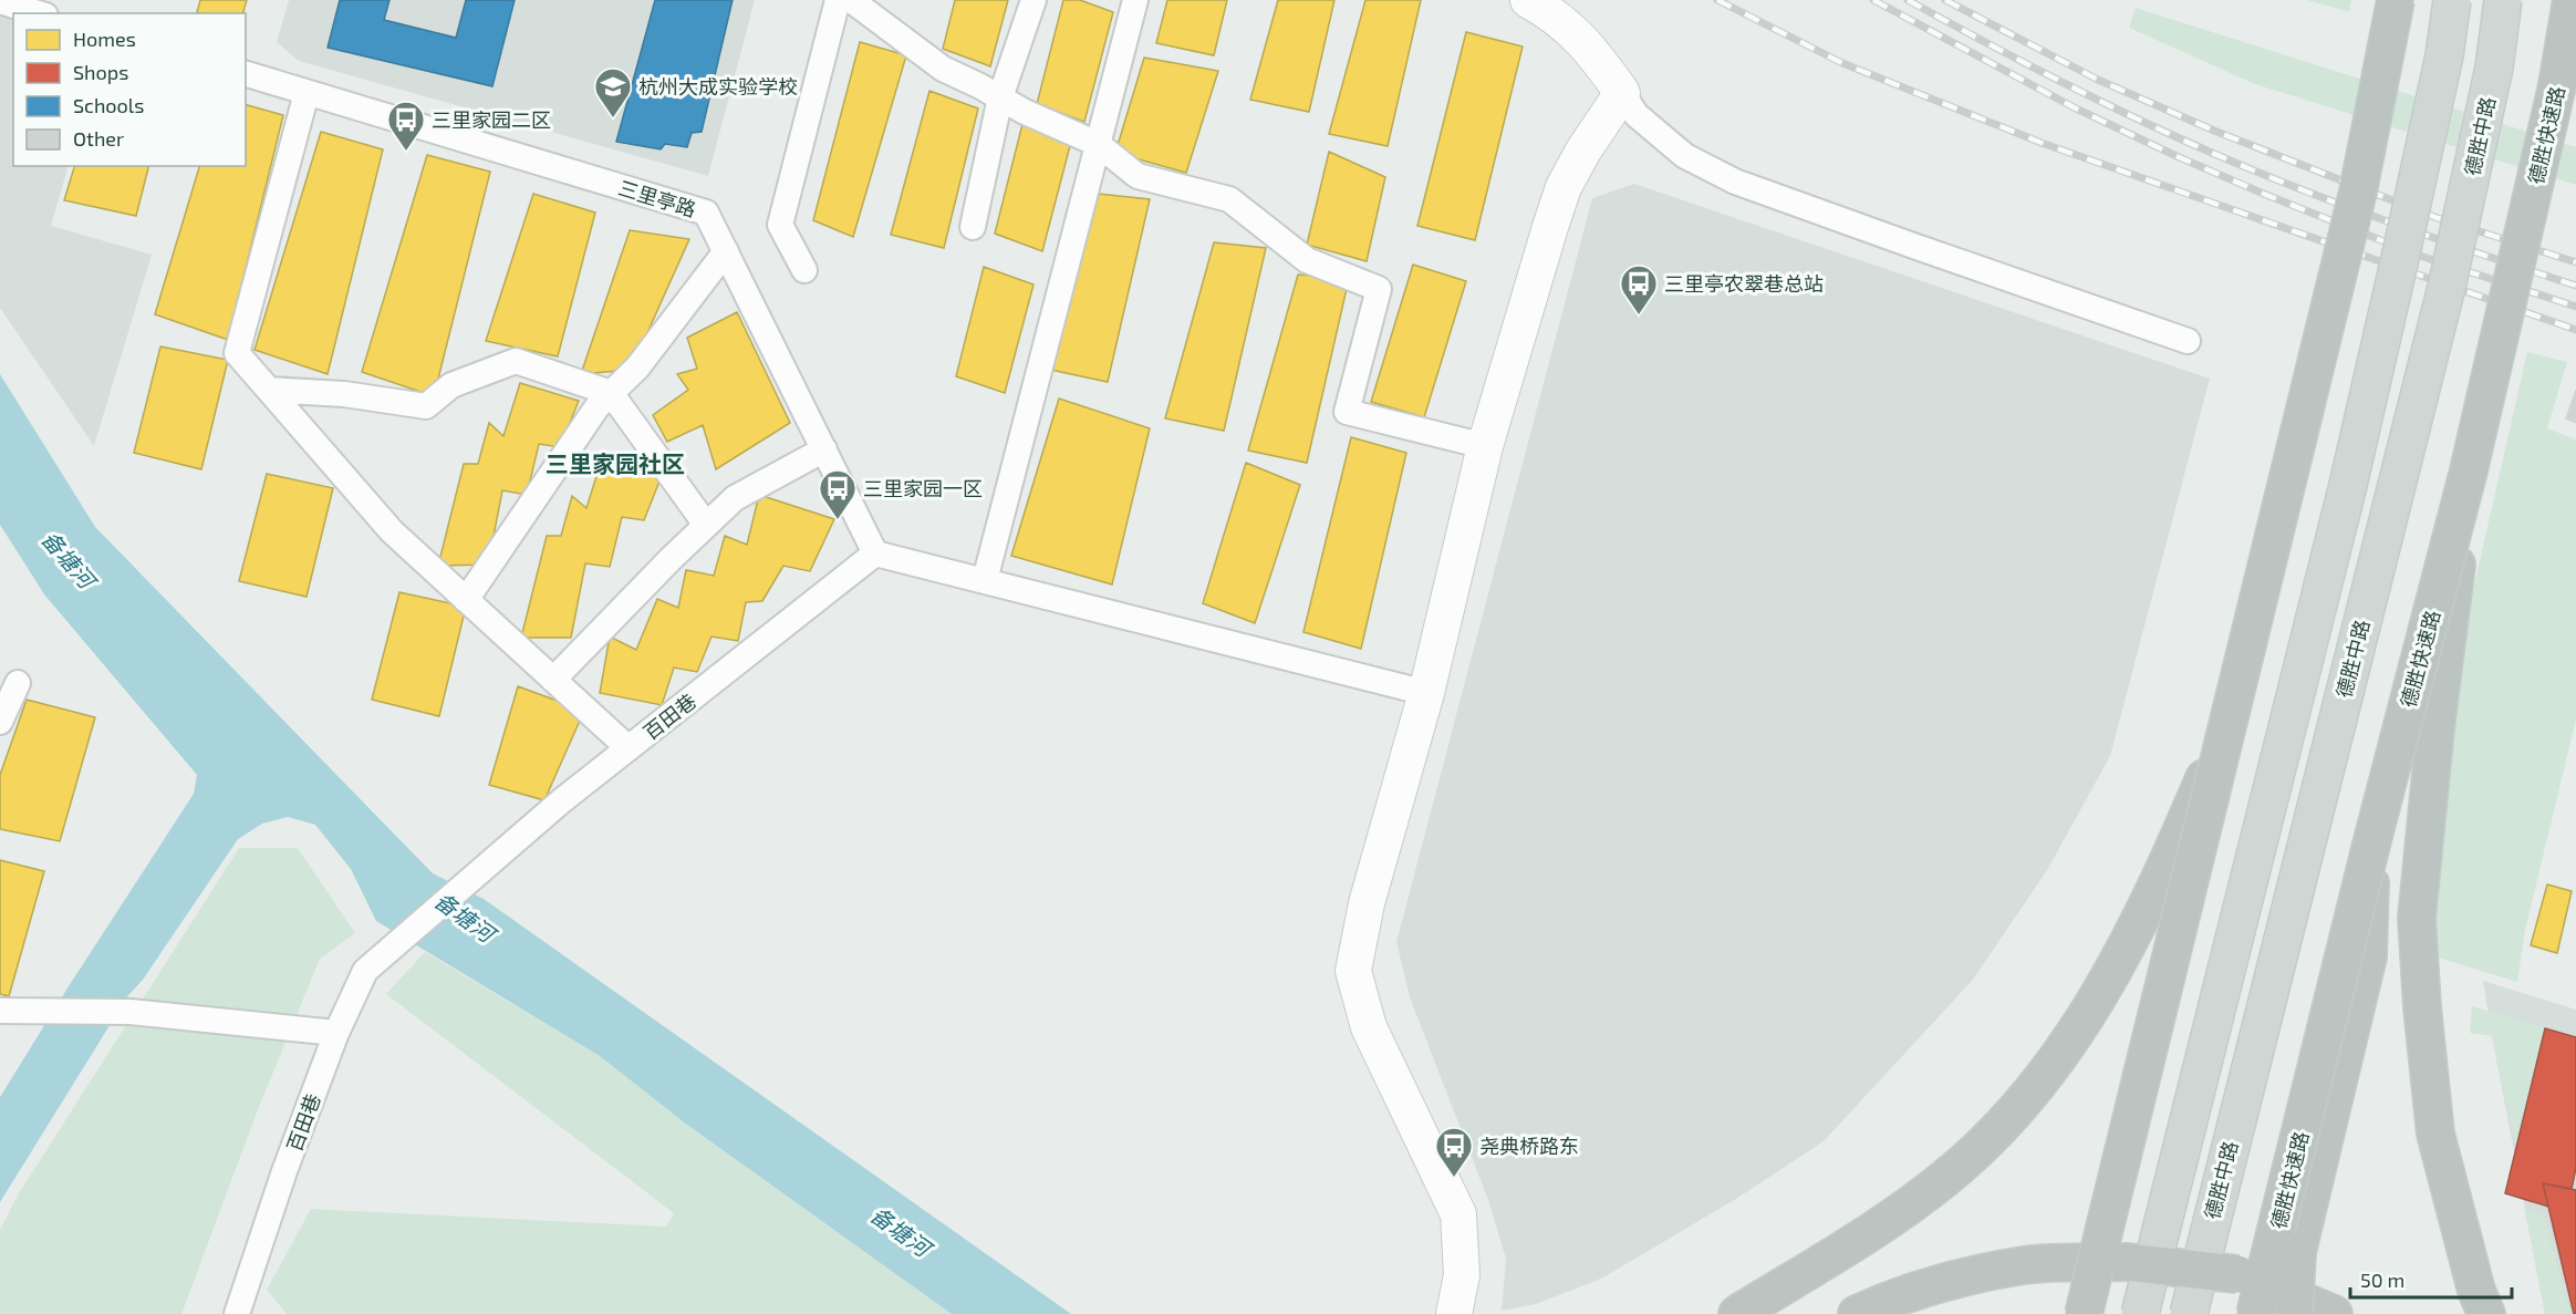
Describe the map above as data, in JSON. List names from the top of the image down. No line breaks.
{"streets":{"highway":["德胜快速路"],"main road":["德胜中路"],"street":["三里亭路","百田巷"]},"crossings":[["三里亭路","百田巷"]],"districts":["三里家园社区"],"water":["备塘河"],"places":{"school or university":["杭州大成实验学校"],"bus stop":["三里家园二区","三里亭农翠巷总站","三里家园一区","尧典桥路东"]},"legend":["Homes","Shops","Schools","Other"],"scale_bar":"50 m"}
